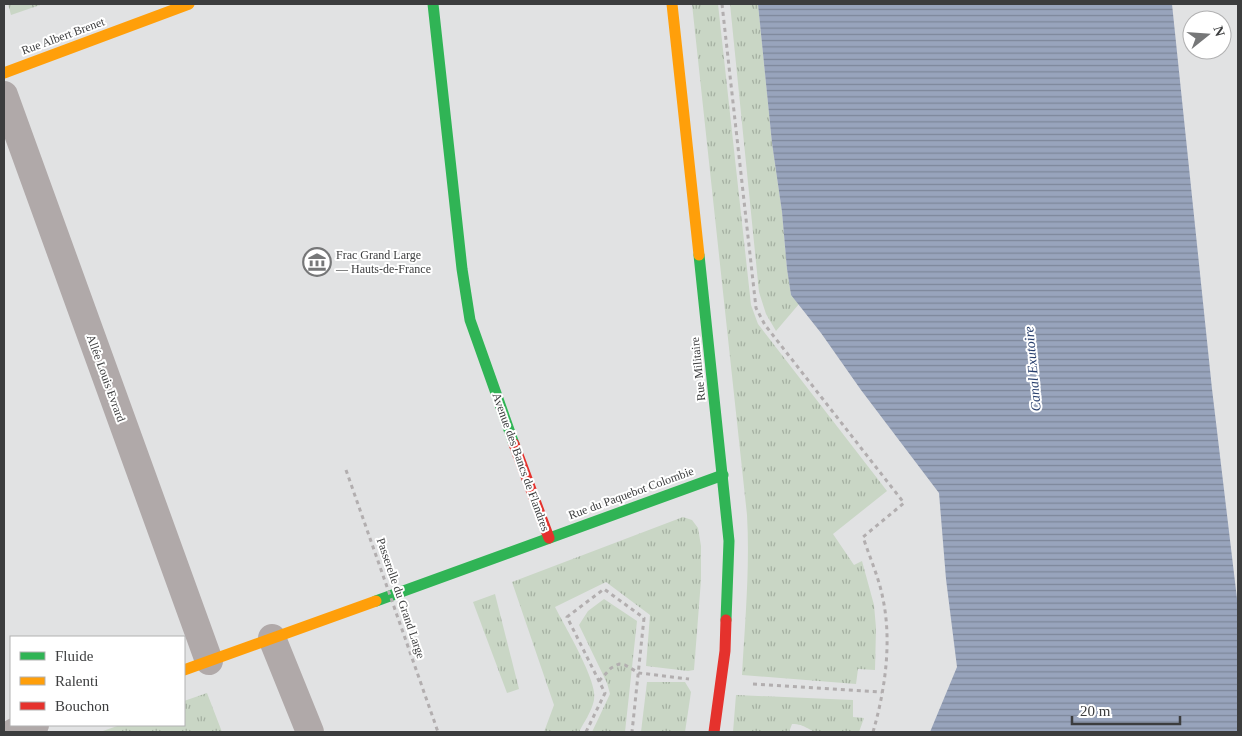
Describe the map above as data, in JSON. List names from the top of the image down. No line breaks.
{"streets":{"street":["Rue Albert Brenet","Rue Militaire","Allée Louis Evrard","Avenue des Bancs de Flandres","Rue du Paquebot Colombie"],"path":["Passerelle du Grand Large"]},"crossings":[["Rue Militaire","Rue du Paquebot Colombie"],["Allée Louis Evrard","Avenue des Bancs de Flandres"],["Avenue des Bancs de Flandres","Rue du Paquebot Colombie"]],"water":["Canal Exutoire"],"places":{"museum":["Frac Grand Large — Hauts-de-France"]},"legend":["Fluide","Ralenti","Bouchon"],"scale_bar":"20 m","north":"right"}
